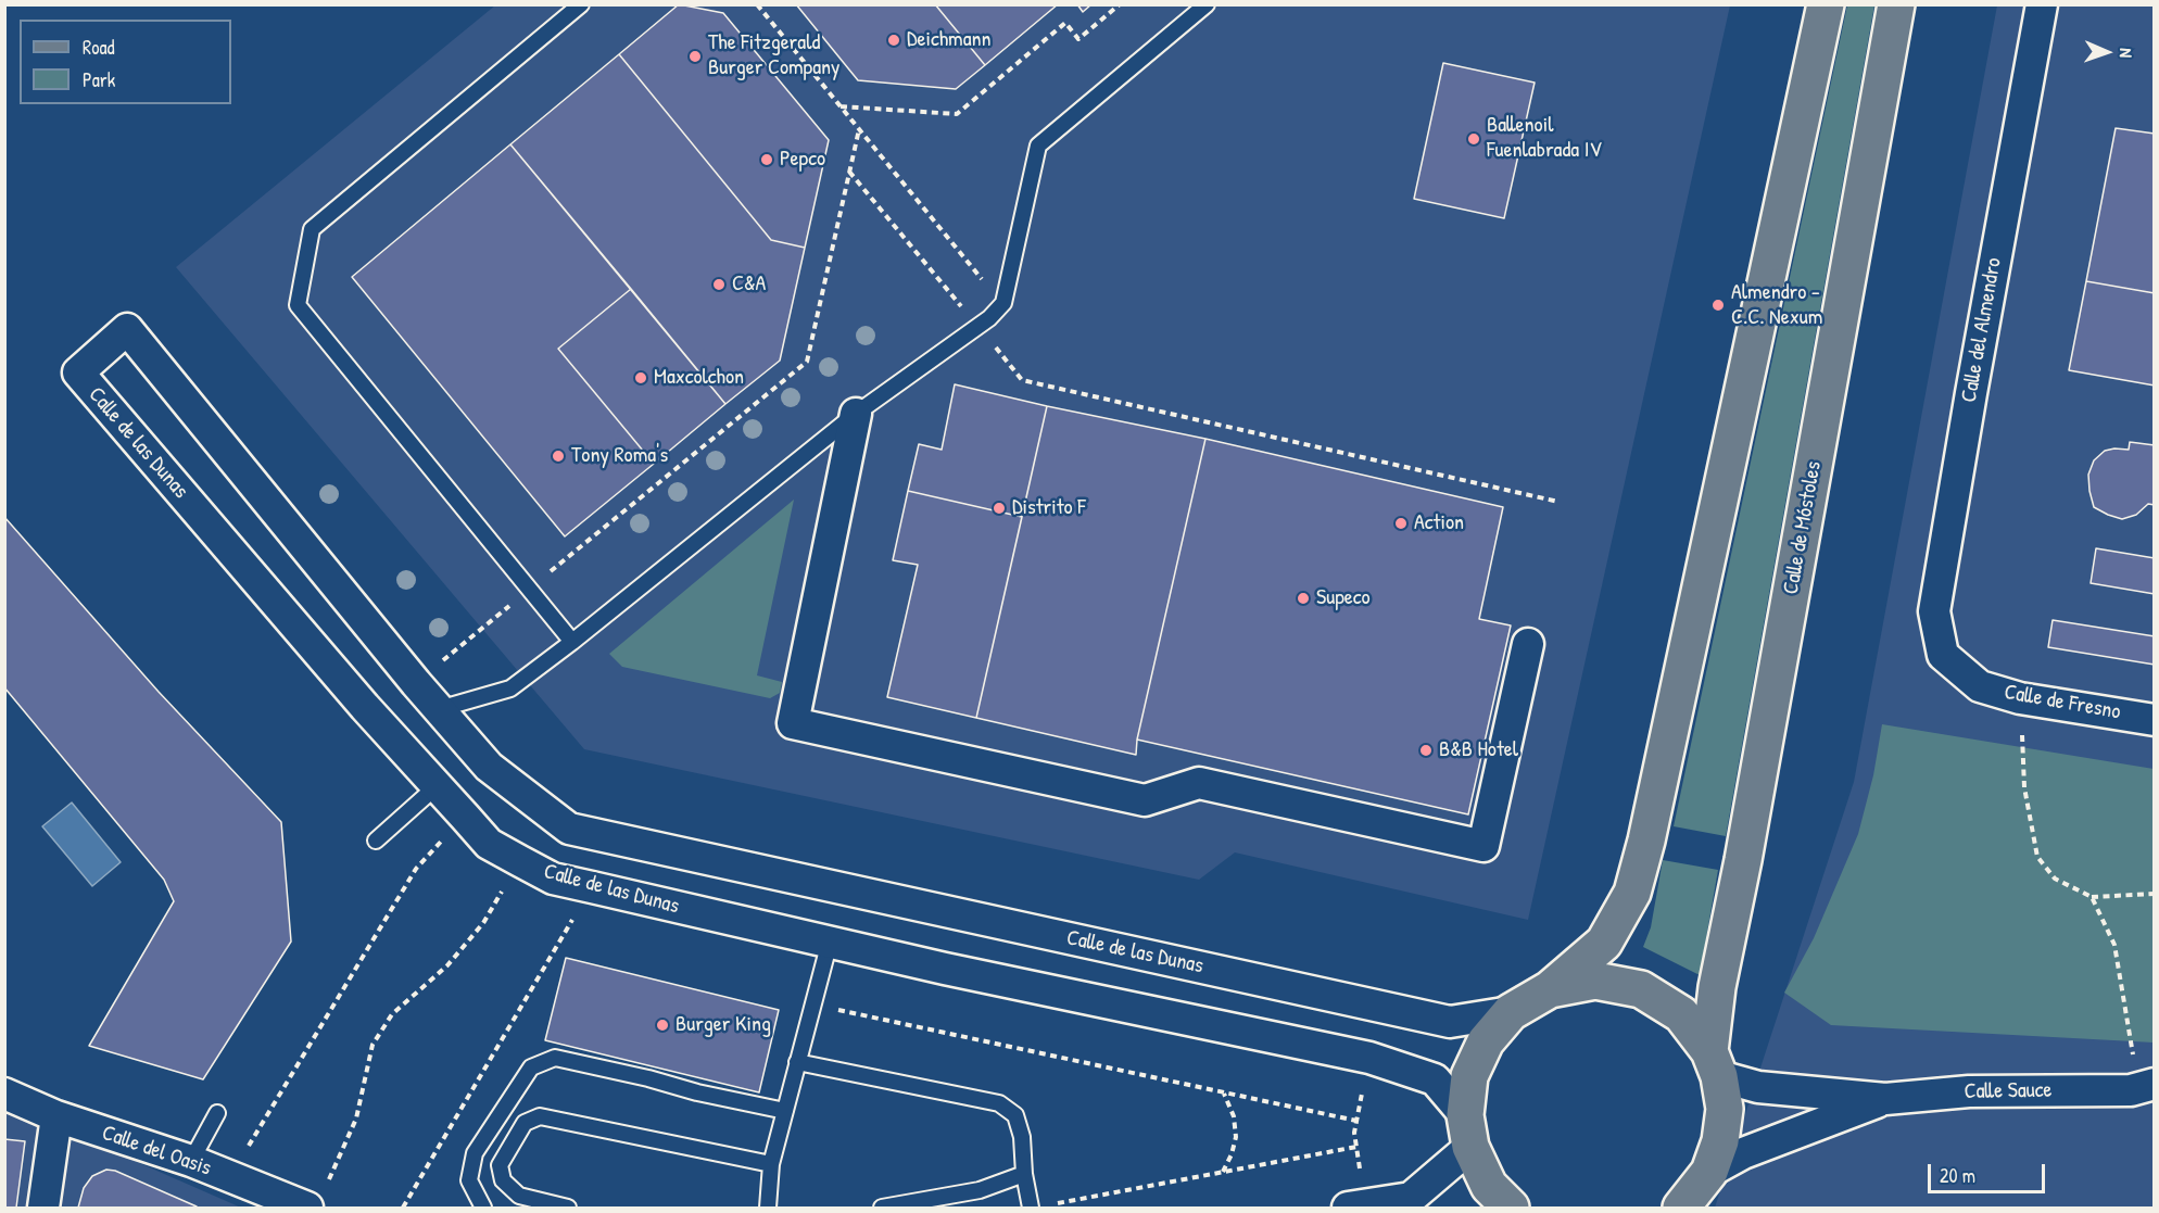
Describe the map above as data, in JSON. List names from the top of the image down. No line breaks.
{"streets":{"main road":["Calle de Móstoles"],"street":["Calle del Almendro","Calle de las Dunas","Calle de Fresno","Calle Sauce","Calle del Oasis"]},"crossings":[["Calle del Almendro","Calle de Fresno"],["Calle de Móstoles","Calle Sauce"]],"places":["Deichmann","The Fitzgerald Burger Company","Ballenoil Fuenlabrada IV","Pepco","C&A","Almendro - C.C. Nexum","Maxcolchon","Tony Roma's","Distrito F","Action","Supeco","B&B Hotel","Burger King"],"legend":["Road","Park"],"scale_bar":"20 m","north":"right"}
